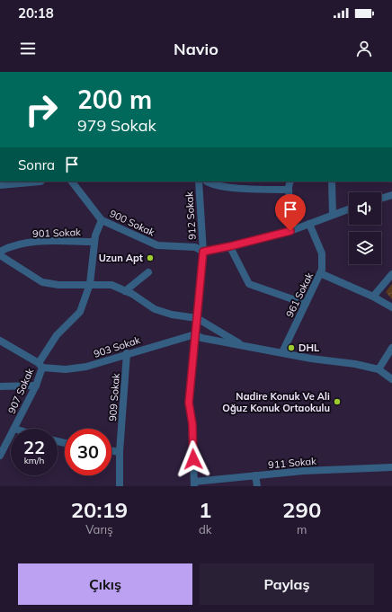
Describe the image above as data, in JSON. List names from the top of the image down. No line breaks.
{"streets":{"street":["912 Sokak","900 Sokak","901 Sokak","961 Sokak","903 Sokak","907 Sokak","909 Sokak","911 Sokak"]},"crossings":[["912 Sokak","900 Sokak"],["912 Sokak","903 Sokak"],["912 Sokak","911 Sokak"],["900 Sokak","907 Sokak"],["901 Sokak","907 Sokak"],["903 Sokak","907 Sokak"],["903 Sokak","909 Sokak"]],"places":["Uzun Apt","DHL","Nadire Konuk Ve Ali Oğuz Konuk Ortaokulu"],"page":{"status":"20:18","header":"Navio","turn":["200 m","979 Sokak"],"then":"Sonra","speed":"22 km/h","limit":"30","eta":["20:19","Varış","1","dk","290","m"],"buttons":["Çıkış","Paylaş"]}}
